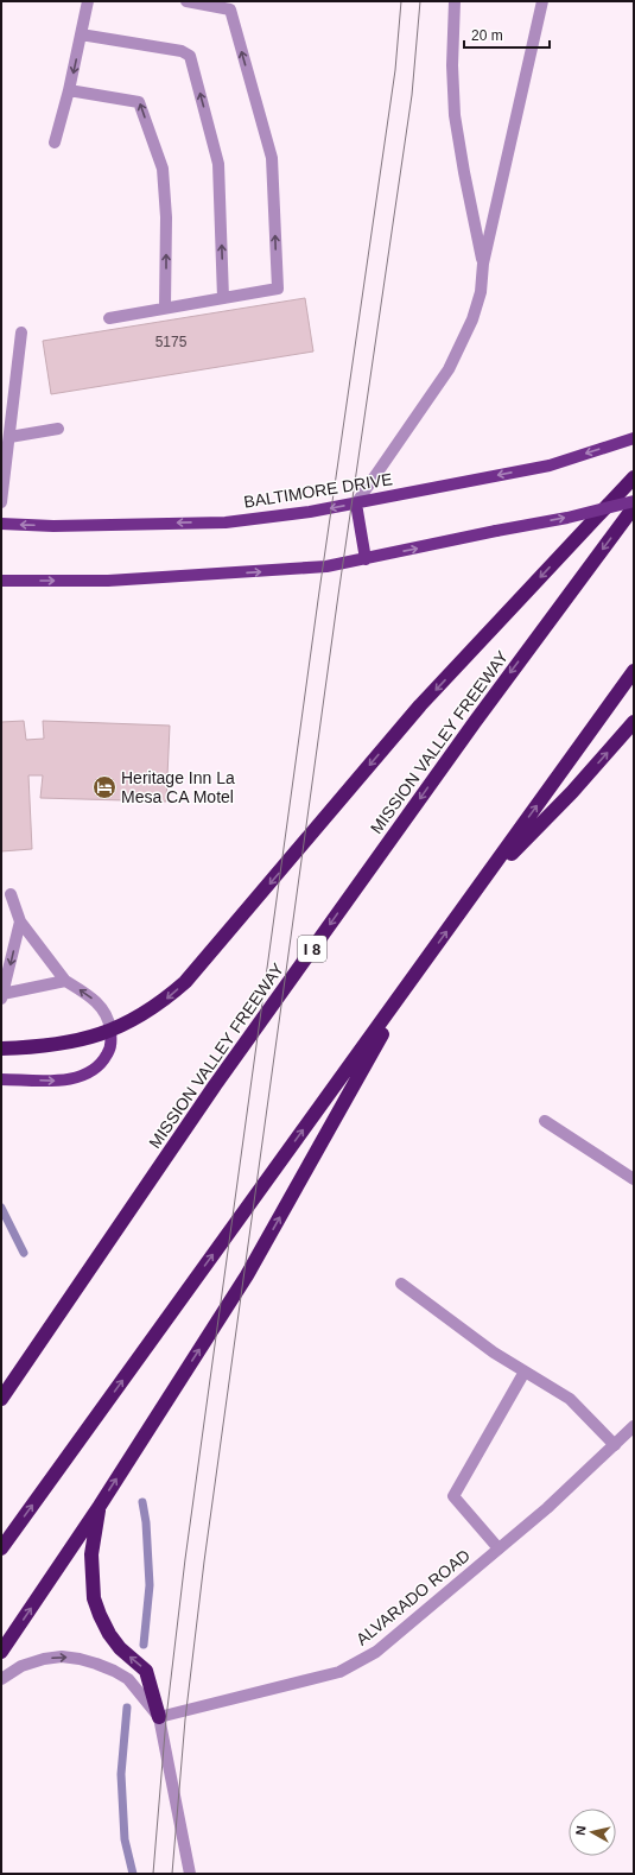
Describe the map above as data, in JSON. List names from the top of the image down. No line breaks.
{"streets":{"highway":["MISSION VALLEY FREEWAY","I 8"],"main road":["BALTIMORE DRIVE"],"street":["ALVARADO ROAD"]},"places":{"hotel":["Heritage Inn La Mesa CA Motel"]},"house_numbers":["5175"],"scale_bar":"20 m","north":"left"}
